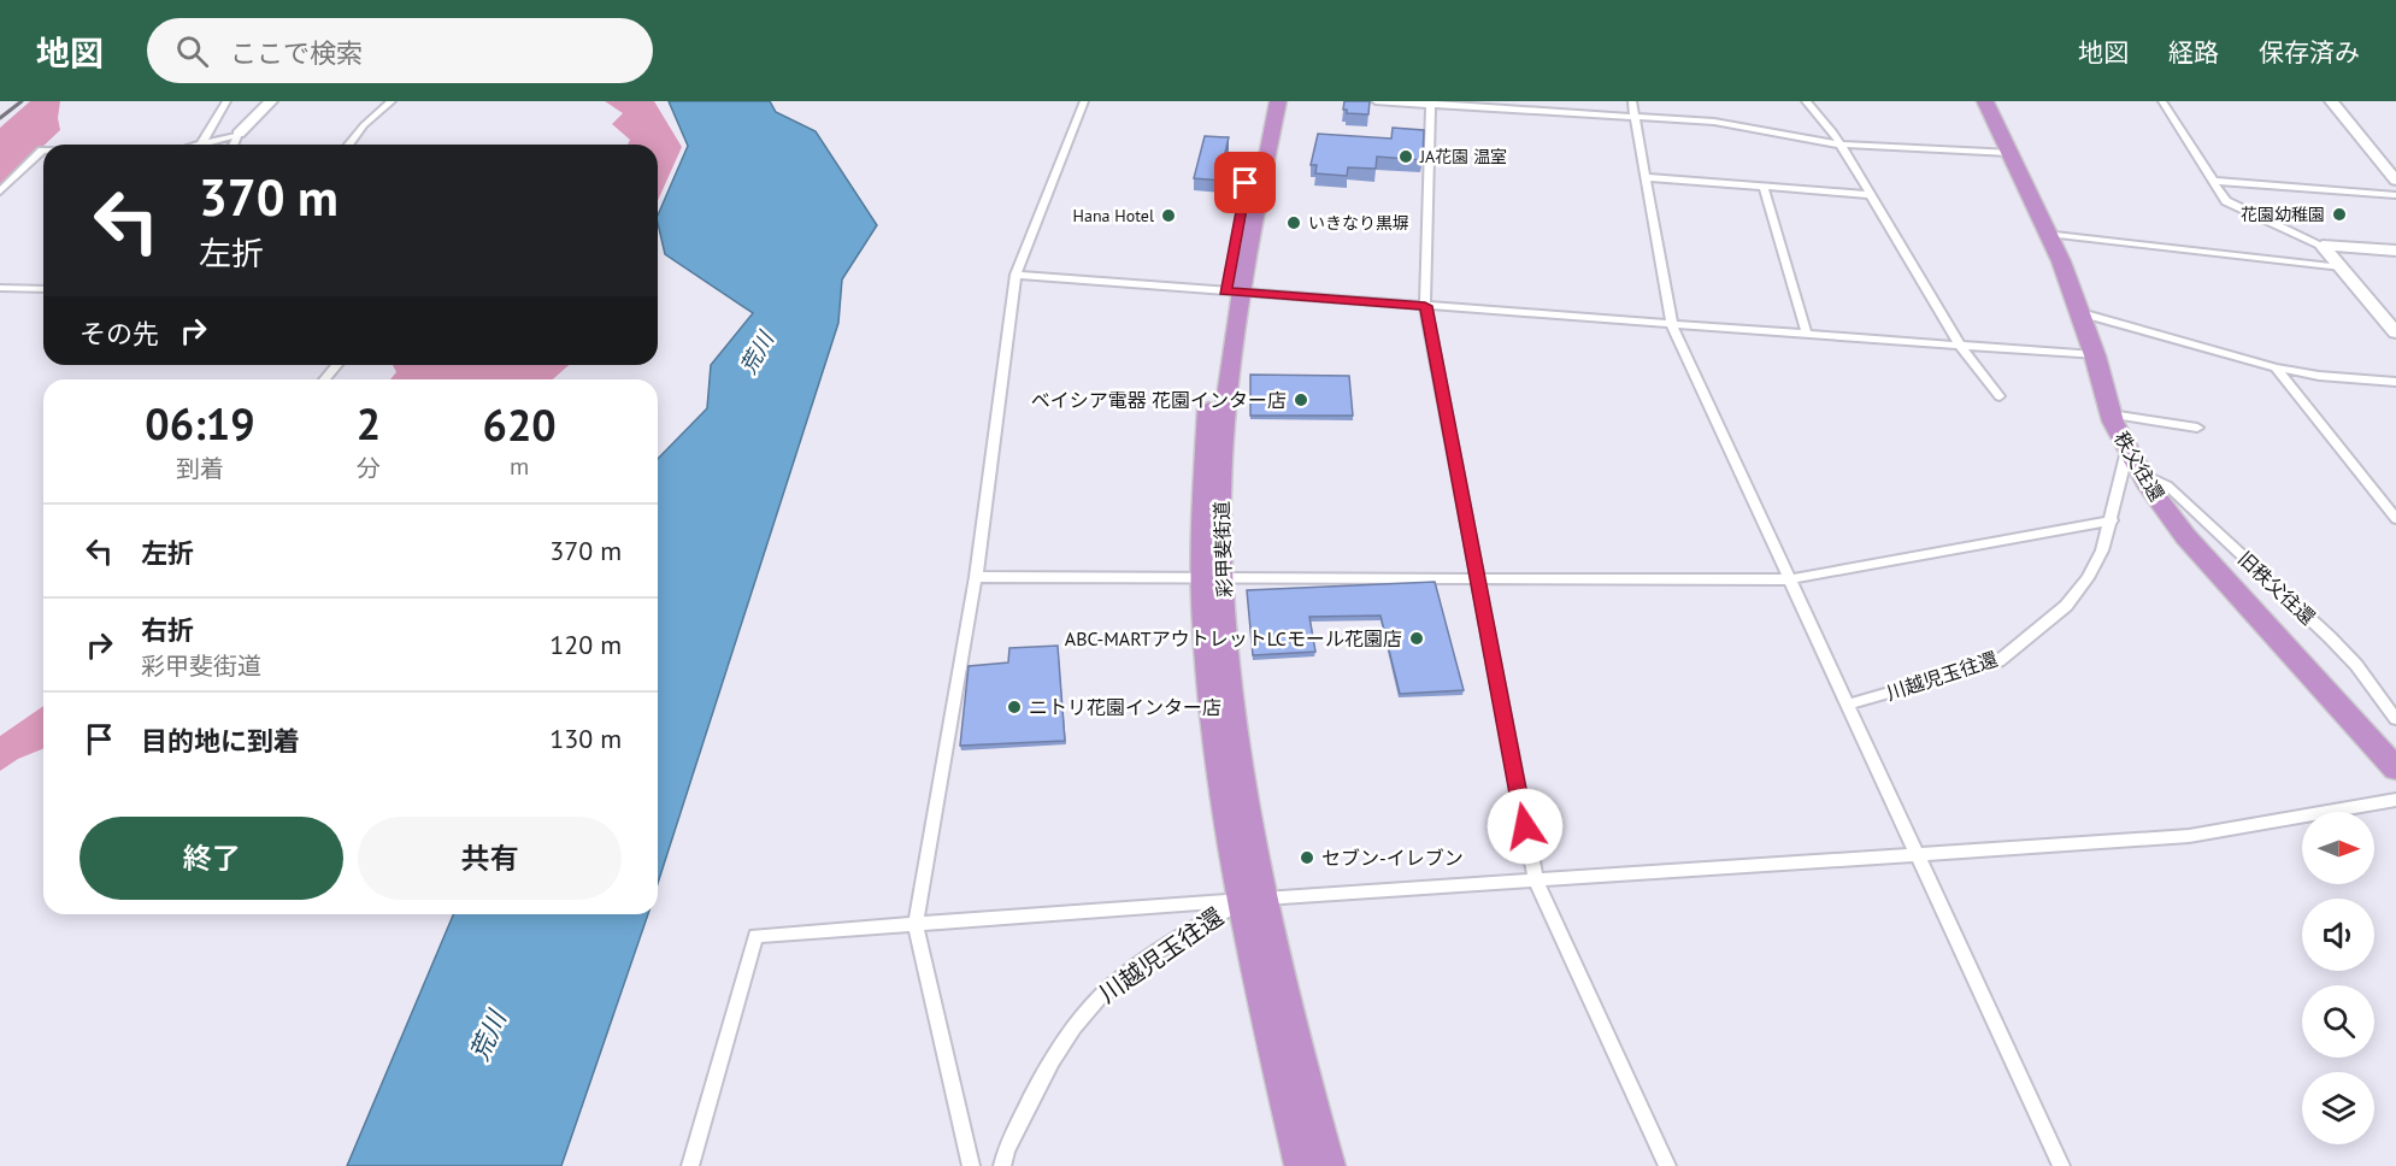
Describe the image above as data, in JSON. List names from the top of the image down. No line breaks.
{"streets":{"highway":["秩父往還","彩甲斐街道"],"street":["旧秩父往還","川越児玉往還"]},"crossings":[["秩父往還","旧秩父往還"],["秩父往還","川越児玉往還"],["彩甲斐街道","川越児玉往還"]],"water":["荒川"],"places":["JA花園 温室","花園幼稚園","Hana Hotel","いきなり黒塀","ベイシア電器 花園インター店","ABC-MARTアウトレットLCモール花園店","ニトリ花園インター店","セブン-イレブン"],"north":"right","page":{"header":"地図","search":"ここで検索","nav":["地図","経路","保存済み"],"turn":["370 m","左折"],"then":"その先","eta":["06:19","到着","2","分","620","m"],"list":[{"name":"左折","value":"370 m"},{"name":"右折","note":"彩甲斐街道","value":"120 m"},{"name":"目的地に到着","value":"130 m"}],"buttons":["終了","共有"]}}
